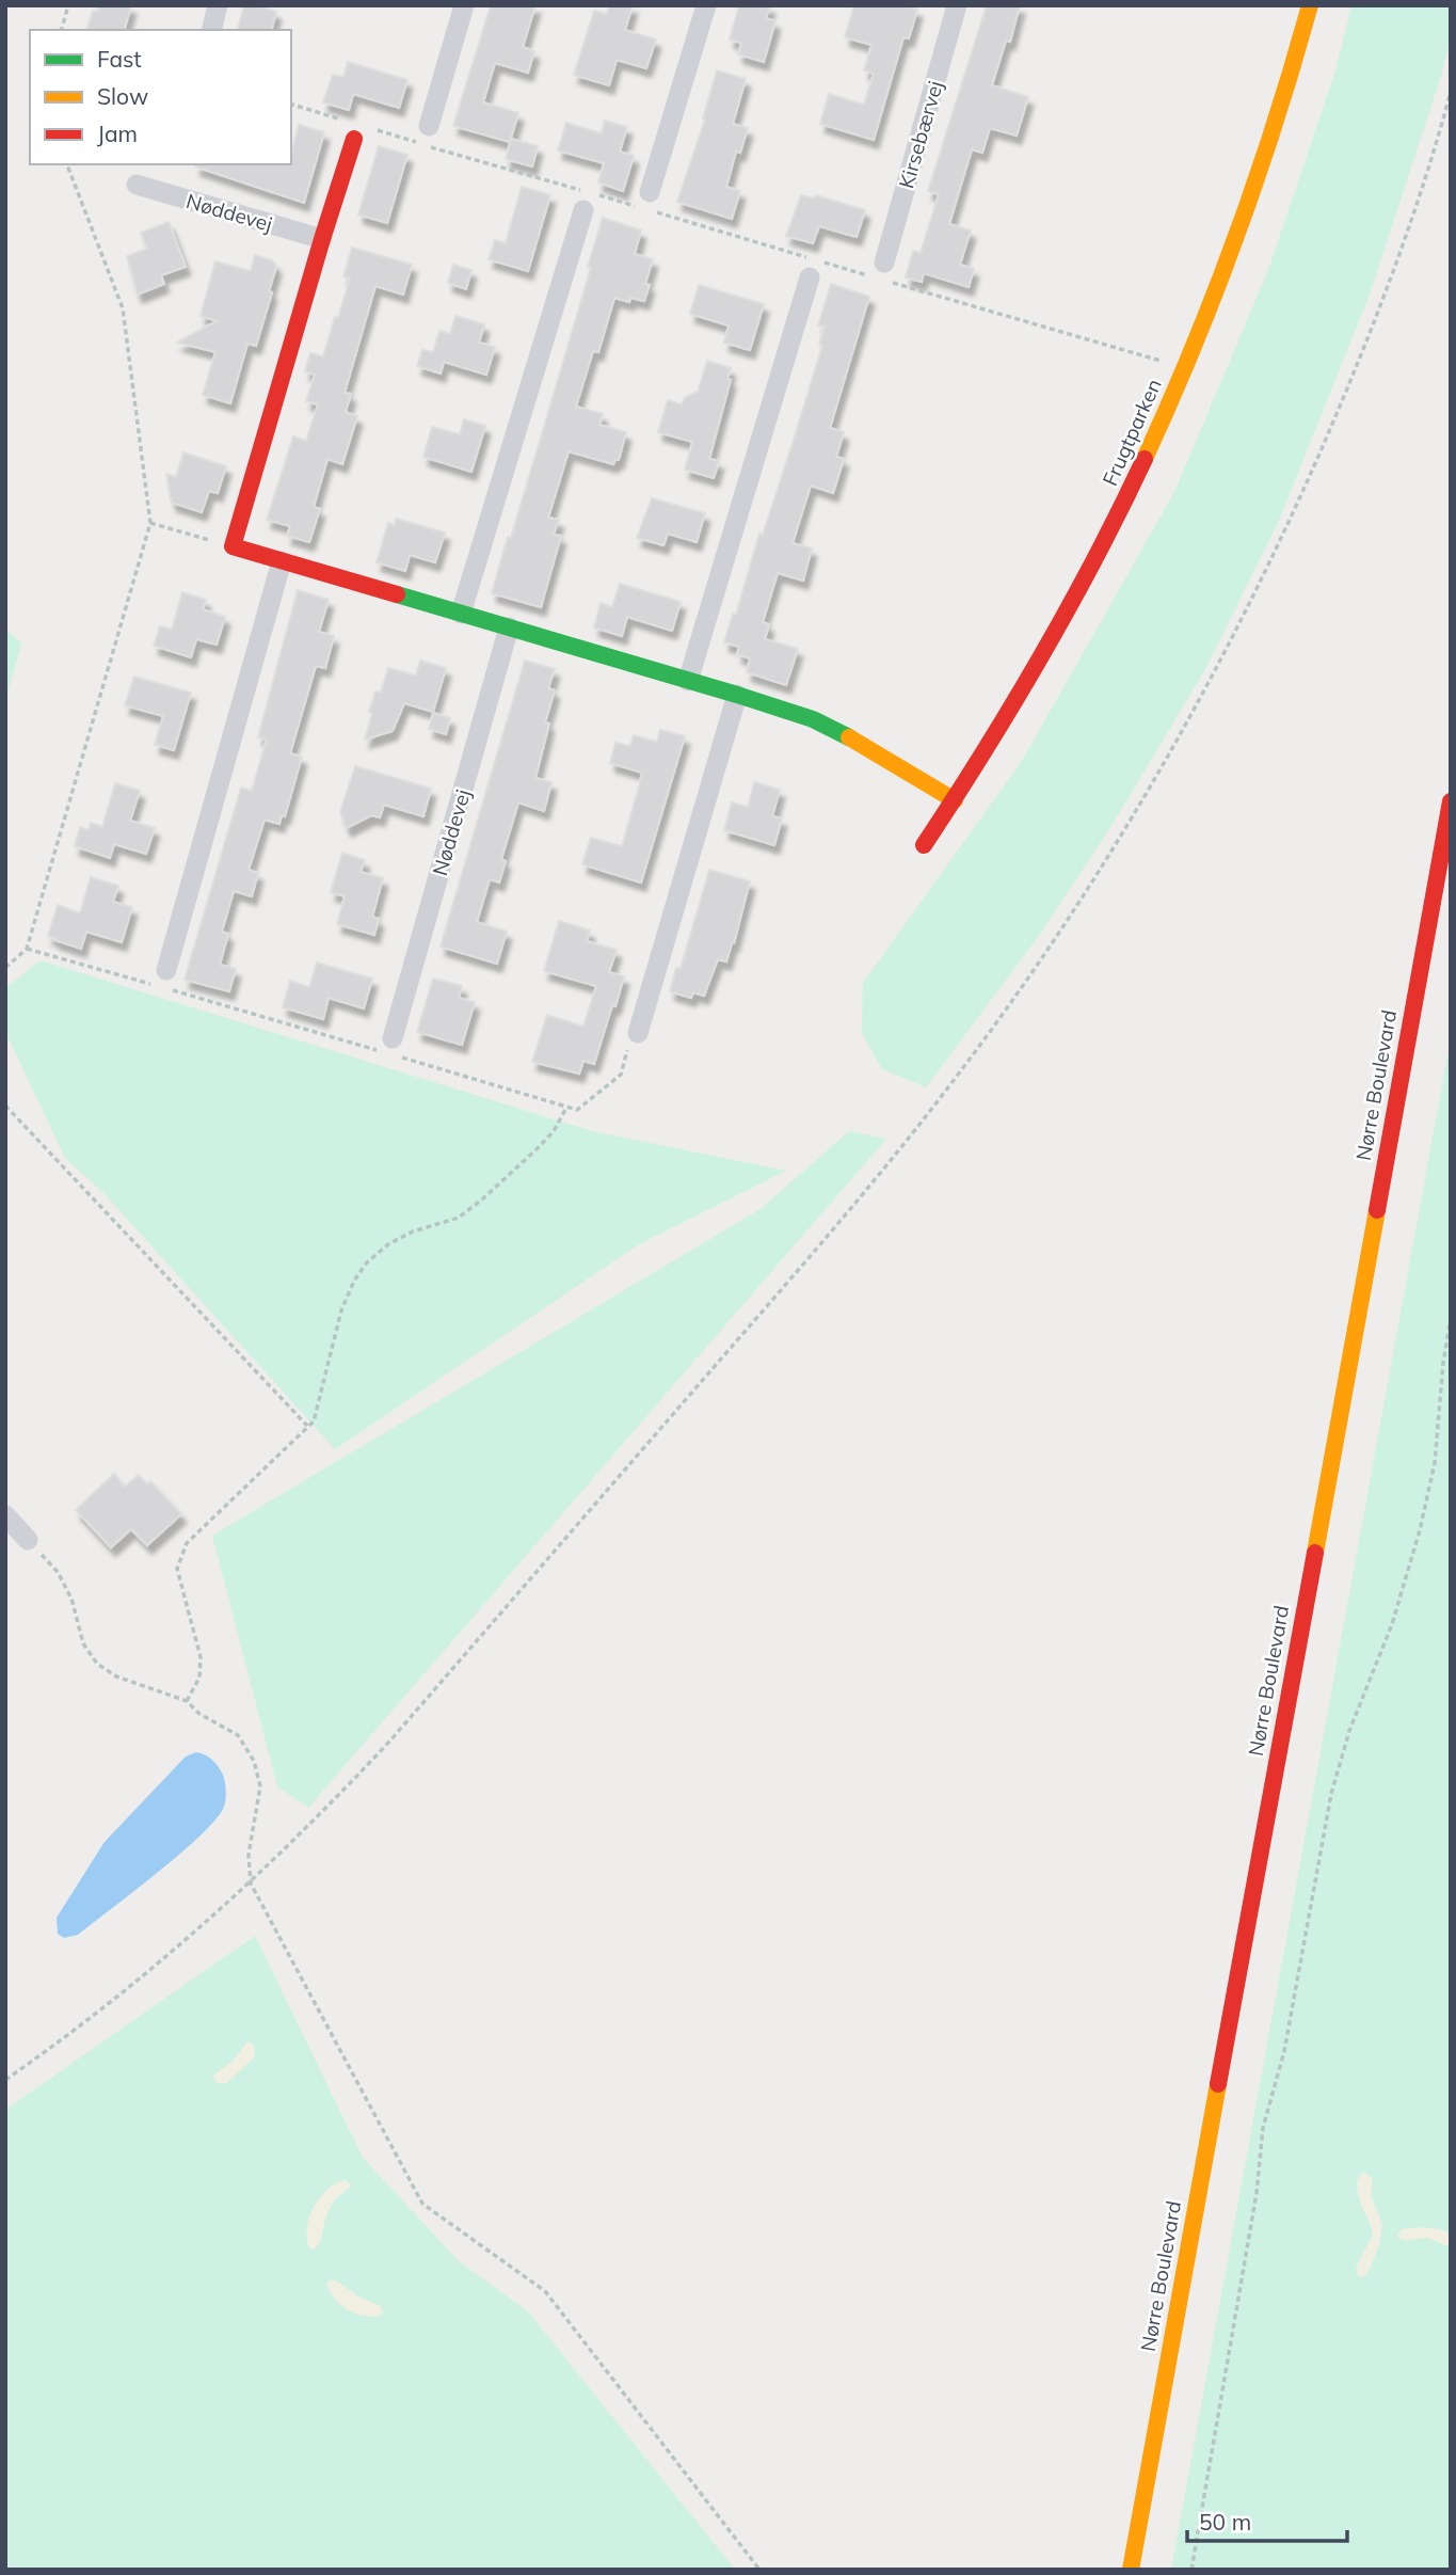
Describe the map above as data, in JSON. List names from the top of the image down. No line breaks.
{"streets":{"main road":["Frugtparken","Nørre Boulevard"],"street":["Kirsebærvej","Nøddevej"]},"legend":["Fast","Slow","Jam"],"scale_bar":"50 m"}
